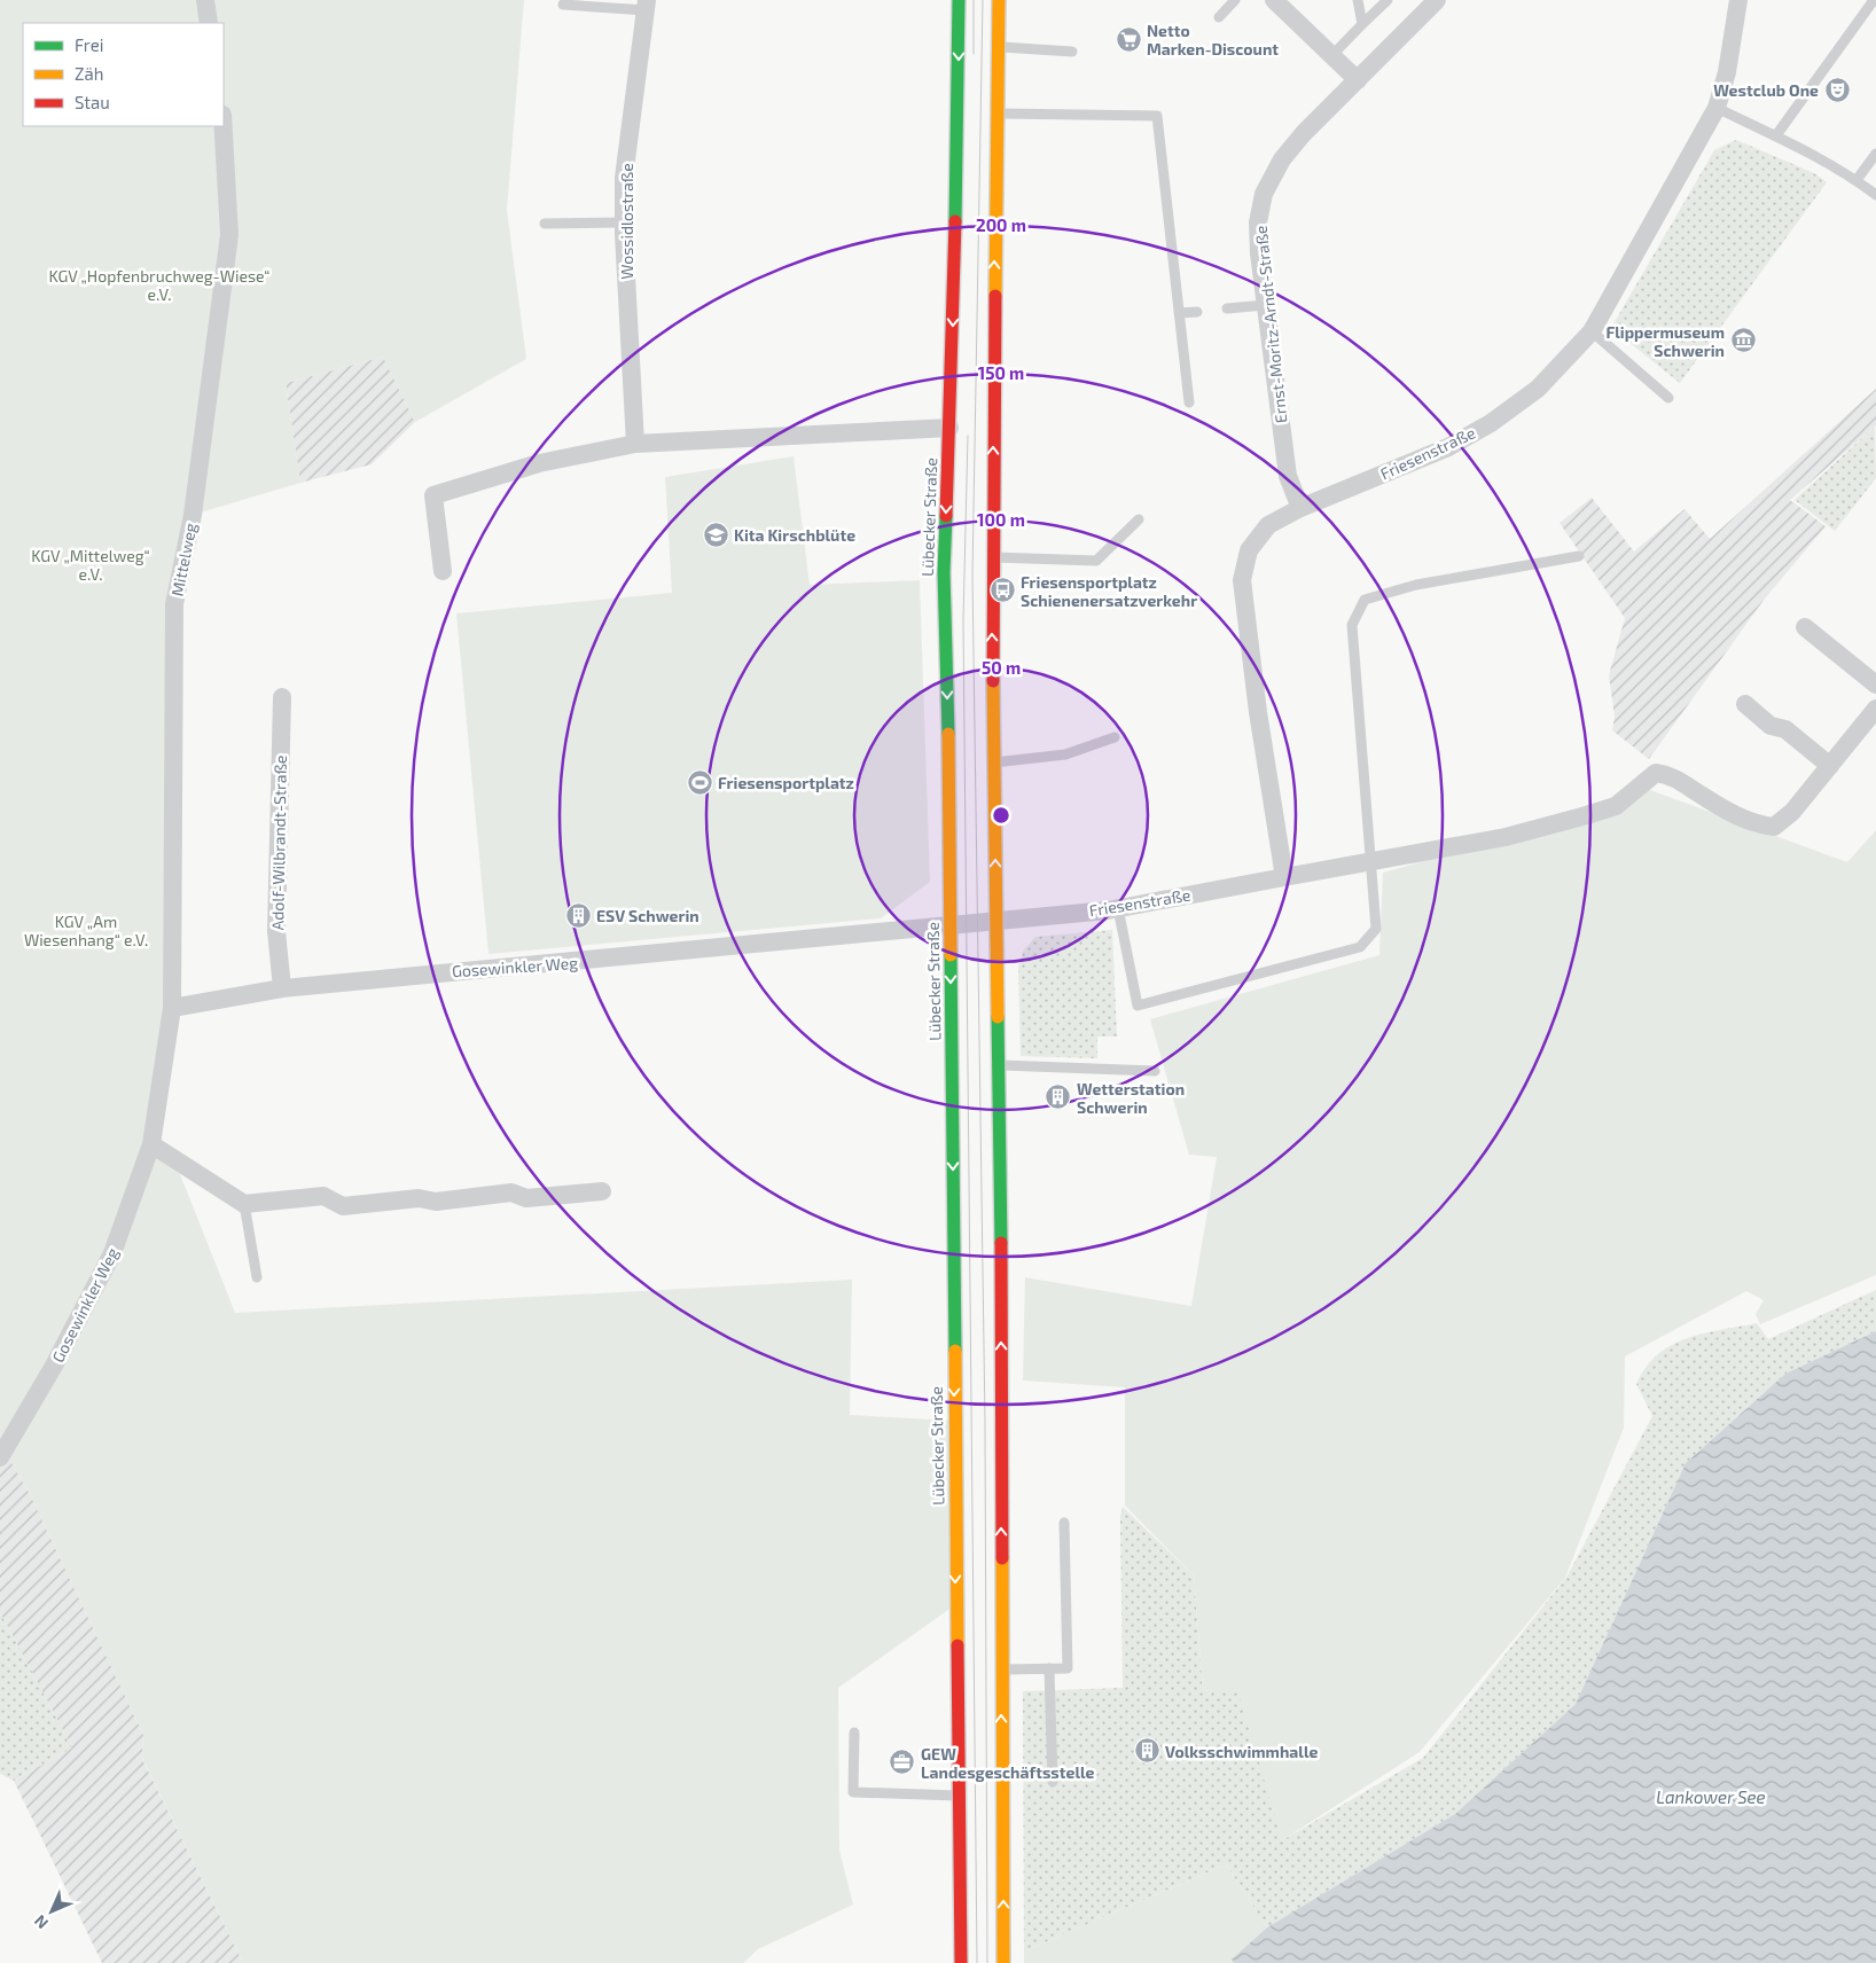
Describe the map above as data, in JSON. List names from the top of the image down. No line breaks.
{"streets":{"street":["Wossidlostraße","Ernst-Moritz-Arndt-Straße","Friesenstraße","Lübecker Straße","Mittelweg","Adolf-Wilbrandt-Straße","Gosewinkler Weg"]},"crossings":[["Ernst-Moritz-Arndt-Straße","Friesenstraße"],["Friesenstraße","Gosewinkler Weg"],["Lübecker Straße","Gosewinkler Weg"],["Mittelweg","Gosewinkler Weg"],["Adolf-Wilbrandt-Straße","Gosewinkler Weg"]],"water":["Lankower See"],"parks":["KGV „Hopfenbruchweg-Wiese“ e.V.","KGV „Mittelweg“ e.V.","KGV „Am Wiesenhang“ e.V."],"places":{"supermarket":["Netto Marken-Discount"],"theatre":["Westclub One"],"museum":["Flippermuseum Schwerin"],"school or university":["Kita Kirschblüte"],"bus stop":["Friesensportplatz Schienenersatzverkehr"],"sports":["Friesensportplatz"],"building":["ESV Schwerin","Wetterstation Schwerin","Volksschwimmhalle"],"office":["GEW Landesgeschäftsstelle"]},"legend":["Frei","Zäh","Stau"],"north":"bottom left","rings":["200 m","150 m","100 m","50 m"]}
